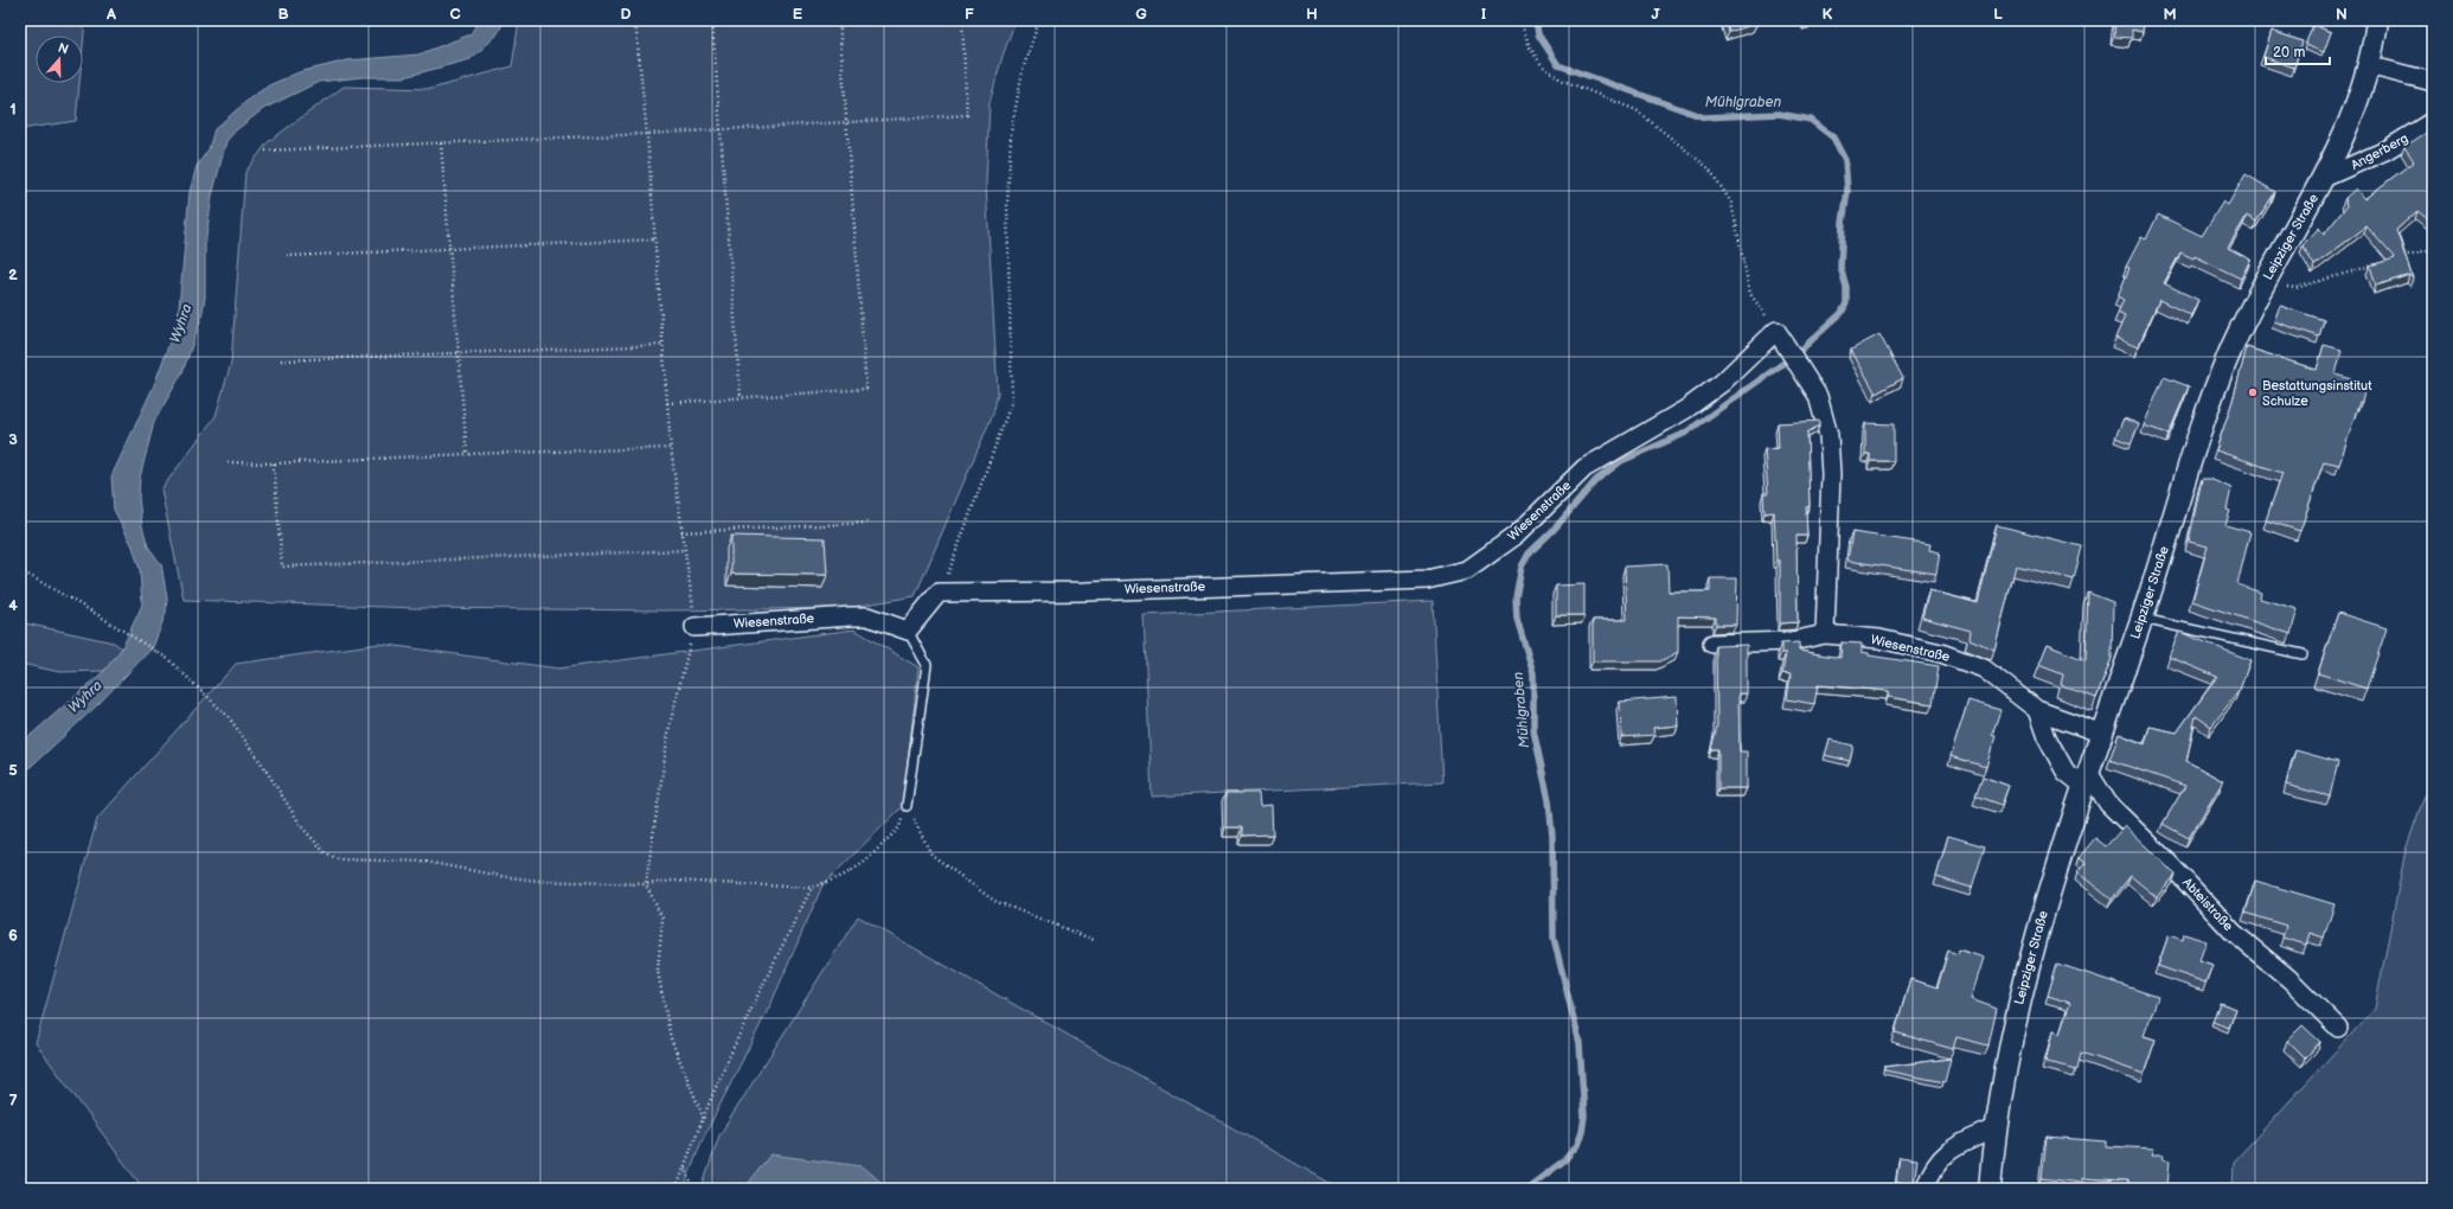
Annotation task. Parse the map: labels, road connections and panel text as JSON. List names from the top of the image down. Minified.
{"streets":{"street":["Angerberg","Leipziger Straße","Wiesenstraße","Abteistraße"]},"crossings":[["Angerberg","Leipziger Straße"],["Leipziger Straße","Wiesenstraße"],["Leipziger Straße","Abteistraße"]],"water":["Mühlgraben","Wyhra"],"places":["Bestattungsinstitut Schulze"],"scale_bar":"20 m","north":"top","grid":{"columns":["A","B","C","D","E","F","G","H","I","J","K","L","M","N"],"rows":["1","2","3","4","5","6","7"]}}
